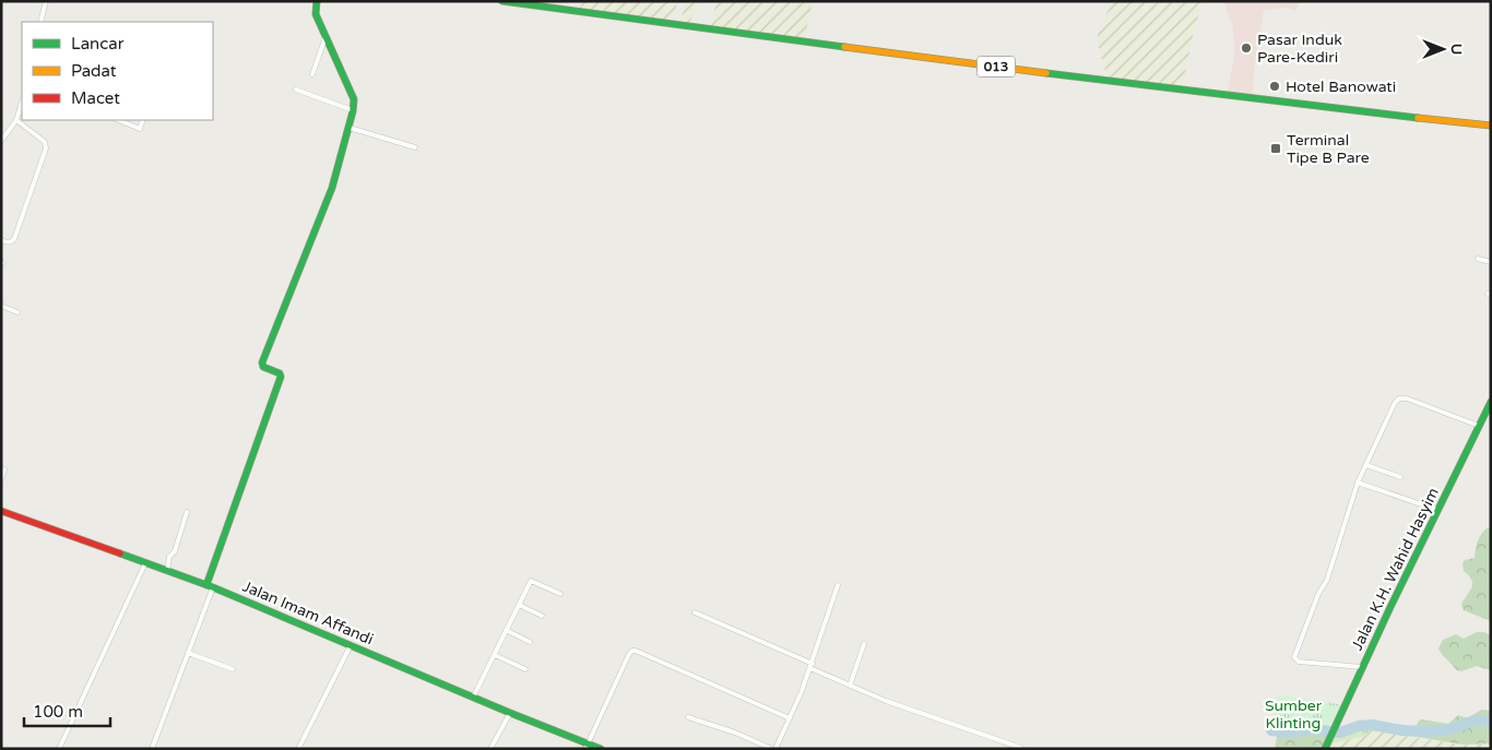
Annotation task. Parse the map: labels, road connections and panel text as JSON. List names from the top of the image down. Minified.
{"streets":{"street":["013","Jalan K.H. Wahid Hasyim","Jalan Imam Affandi"]},"parks":["Sumber Klinting"],"places":{"other":["Pasar Induk Pare-Kediri","Hotel Banowati"],"transit":["Terminal Tipe B Pare"]},"legend":["Lancar","Padat","Macet"],"scale_bar":"100 m","north":"right"}
